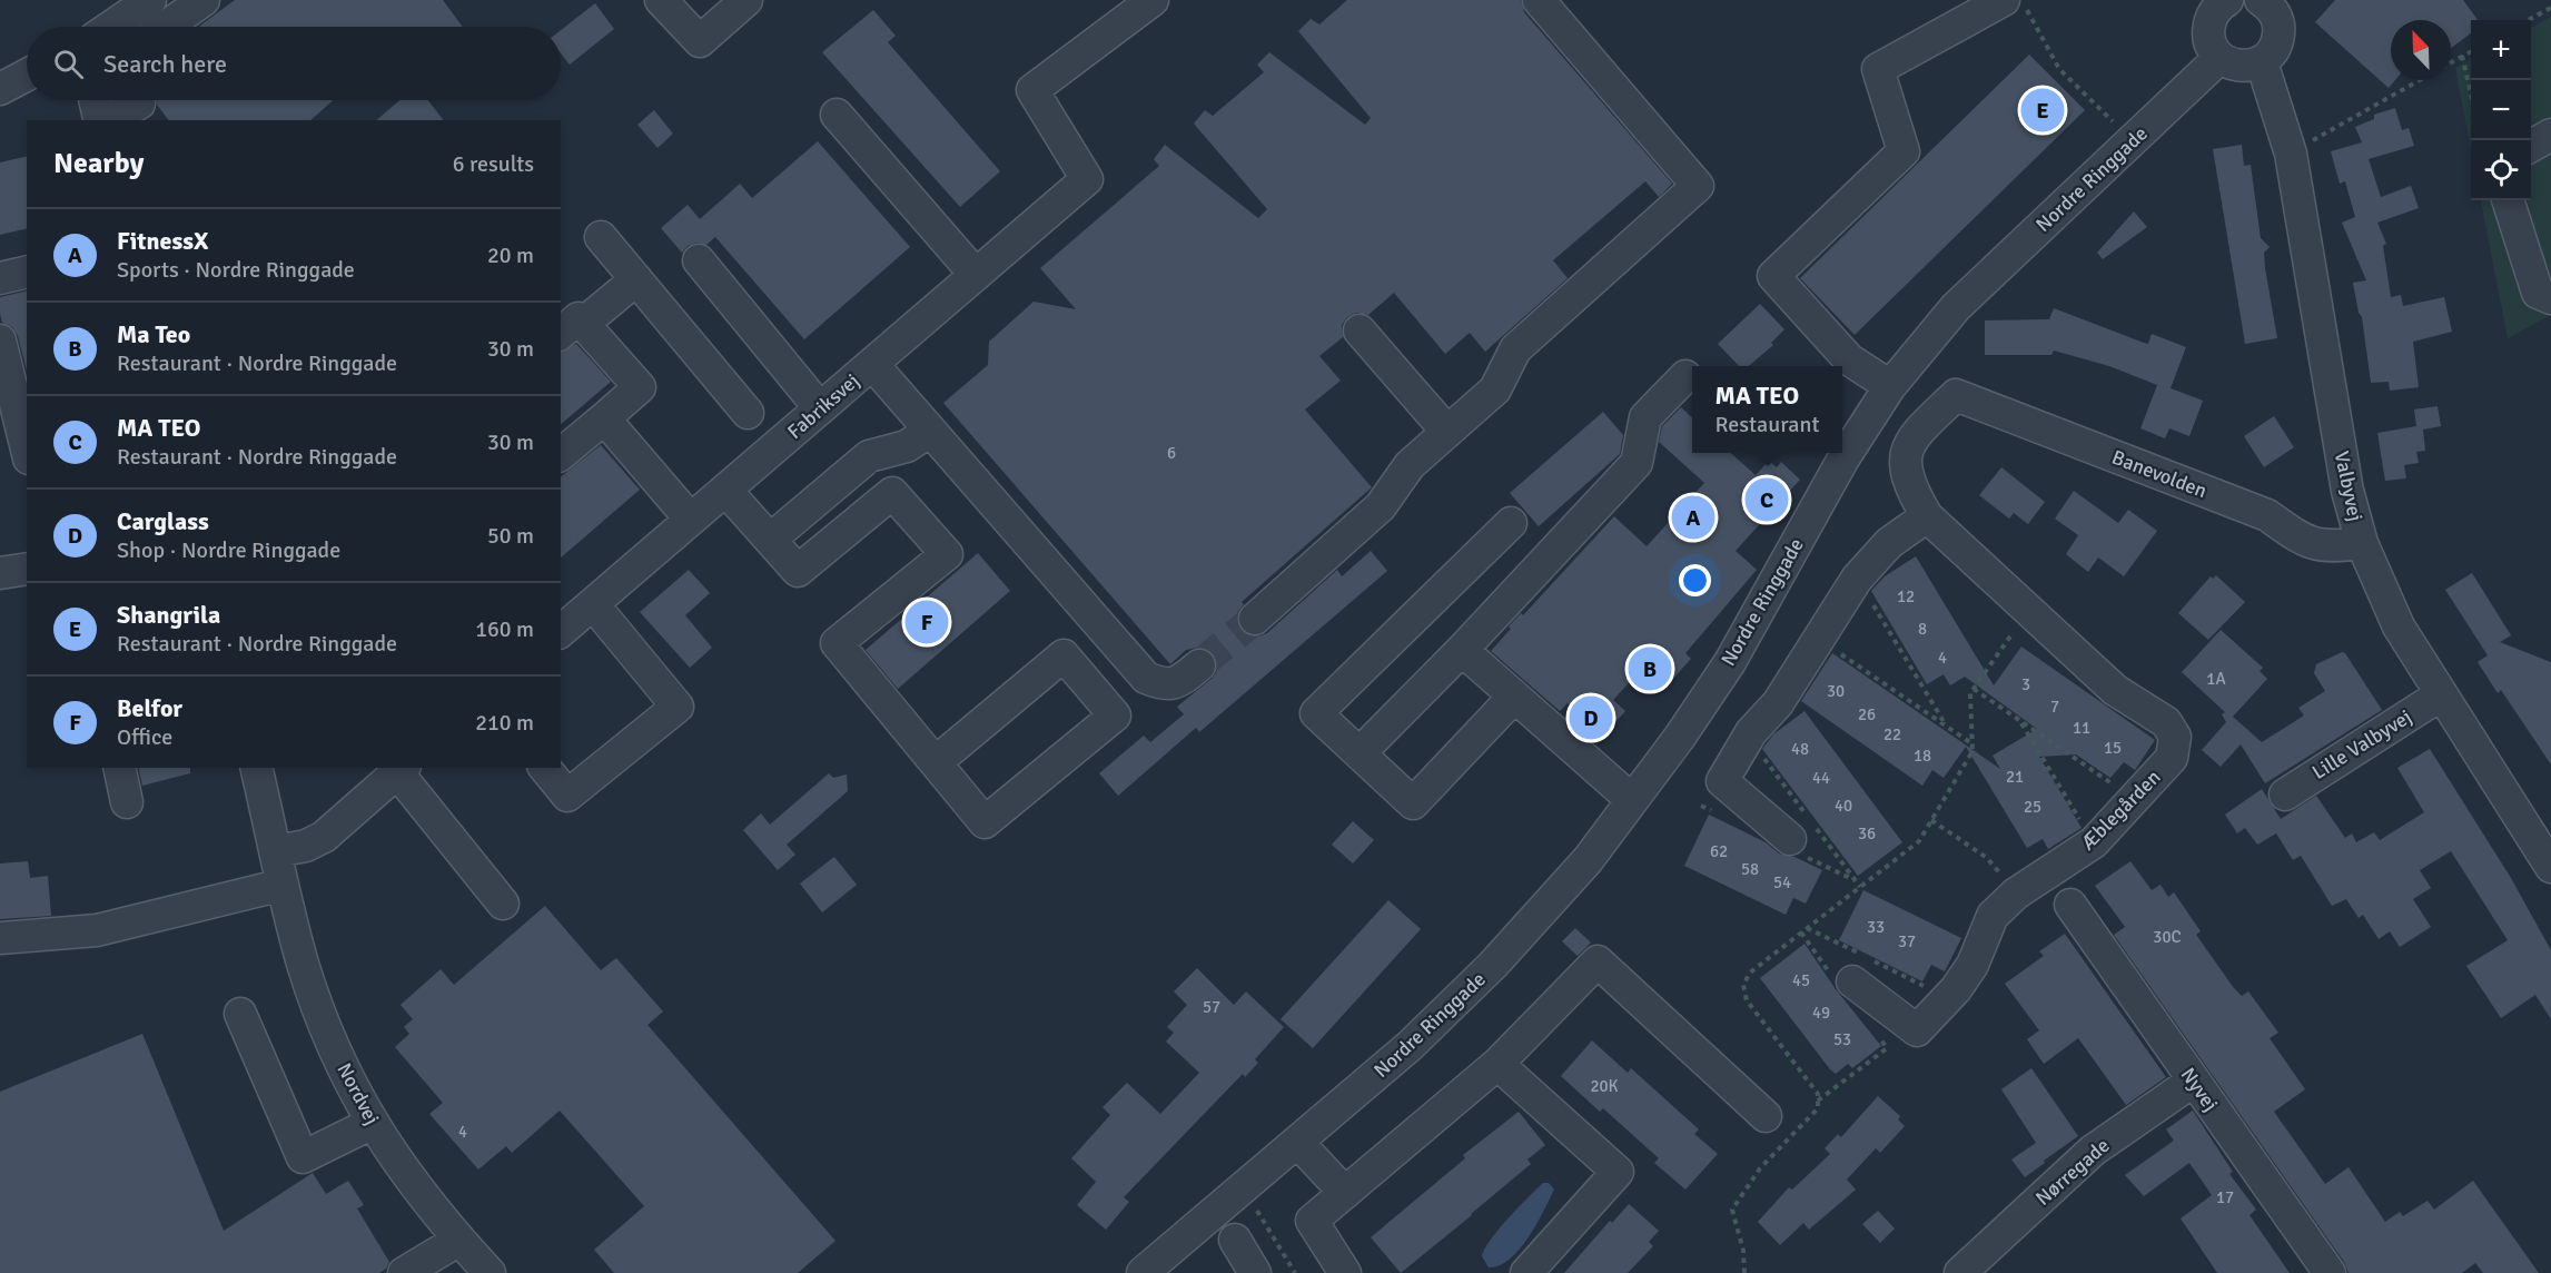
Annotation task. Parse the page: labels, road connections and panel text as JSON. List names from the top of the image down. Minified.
{"streets":{"street":["Nordre Ringgade","Fabriksvej","Banevolden","Valbyvej","Lille Valbyvej","Æblegården","Nyvej","Nordvej","Nørregade"]},"crossings":[["Banevolden","Valbyvej"],["Banevolden","Æblegården"],["Valbyvej","Lille Valbyvej"],["Nyvej","Nørregade"]],"house_numbers":["6","12","8","4","1A","3","30","7","26","11","22","15","48","18","21","44","40","25","36","62","58","54","33","30C","37","45","57","49","53","20K","4","17"],"north":"top left","page":{"map_buttons":["+","−"],"search":"Search here","pins":["E","C","A","F","B","D"],"heading":["Nearby","6 results"],"list":[{"mark":"A","name":"FitnessX","note":"Sports · Nordre Ringgade","value":"20 m"},{"mark":"B","name":"Ma Teo","note":"Restaurant · Nordre Ringgade","value":"30 m"},{"mark":"C","name":"MA TEO","note":"Restaurant · Nordre Ringgade","value":"30 m"},{"mark":"D","name":"Carglass","note":"Shop · Nordre Ringgade","value":"50 m"},{"mark":"E","name":"Shangrila","note":"Restaurant · Nordre Ringgade","value":"160 m"},{"mark":"F","name":"Belfor","note":"Office","value":"210 m"}],"popup":["MA TEO","Restaurant"]}}
